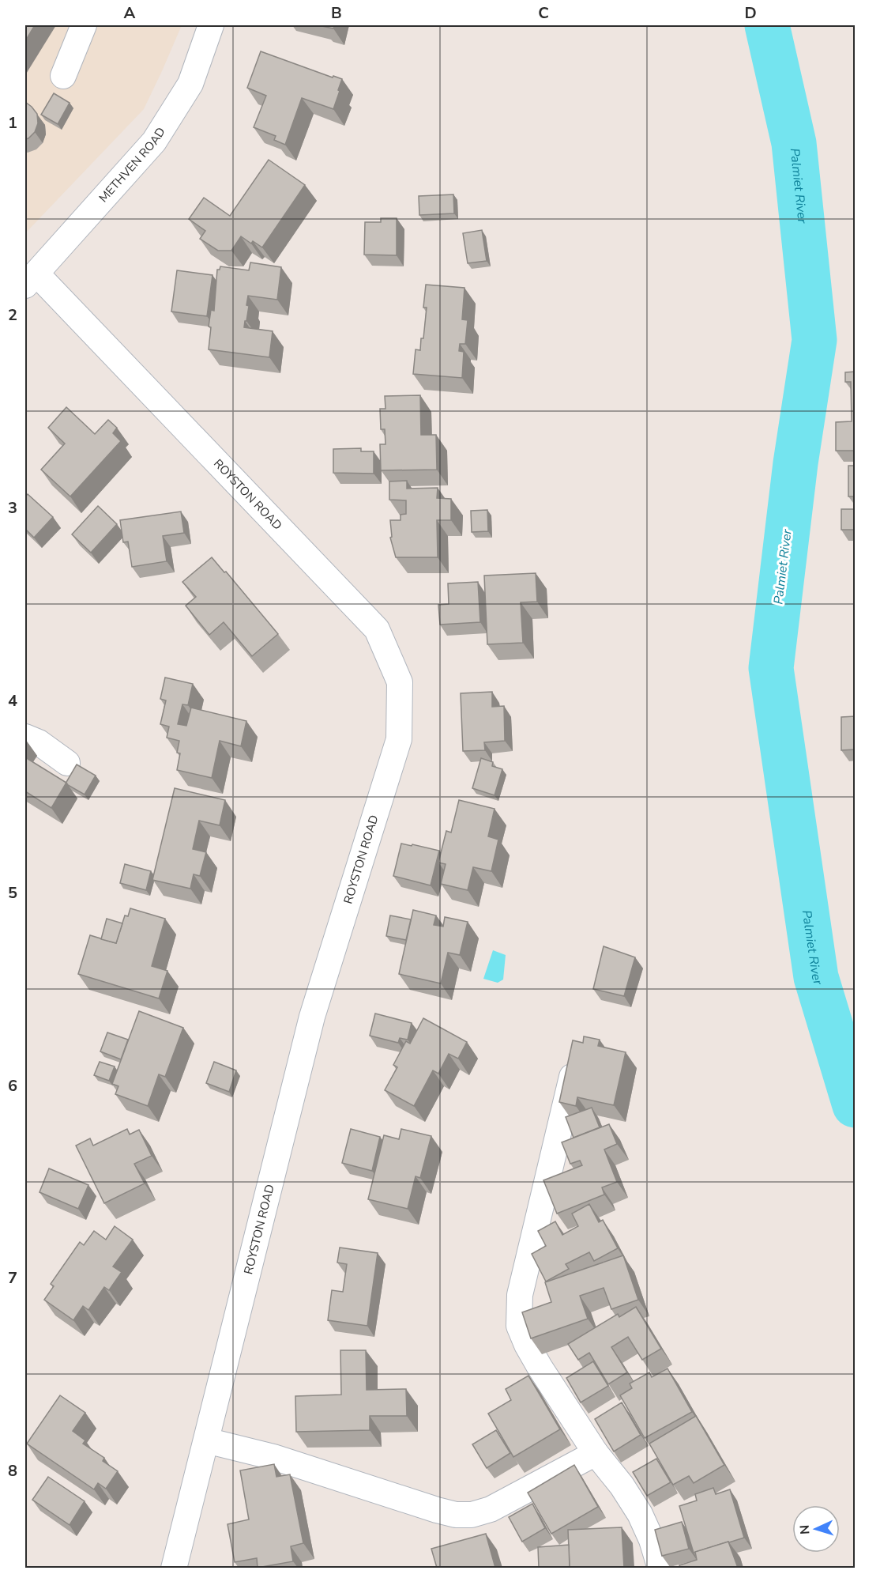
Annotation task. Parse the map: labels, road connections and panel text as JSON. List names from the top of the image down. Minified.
{"streets":{"street":["METHVEN ROAD","ROYSTON ROAD"]},"crossings":[["METHVEN ROAD","ROYSTON ROAD"]],"water":["Palmiet River"],"north":"left","grid":{"columns":["A","B","C","D"],"rows":["1","2","3","4","5","6","7","8"]}}
